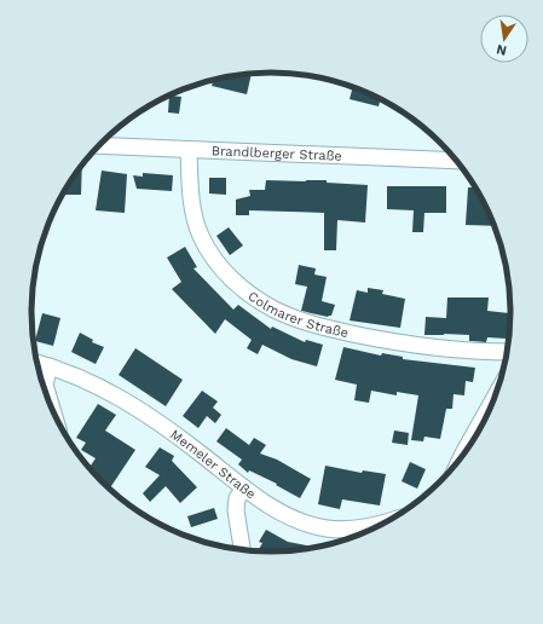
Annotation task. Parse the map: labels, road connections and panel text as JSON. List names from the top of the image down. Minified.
{"streets":{"street":["Brandlberger Straße","Colmarer Straße","Memeler Straße"]},"crossings":[["Brandlberger Straße","Colmarer Straße"]],"north":"bottom"}
